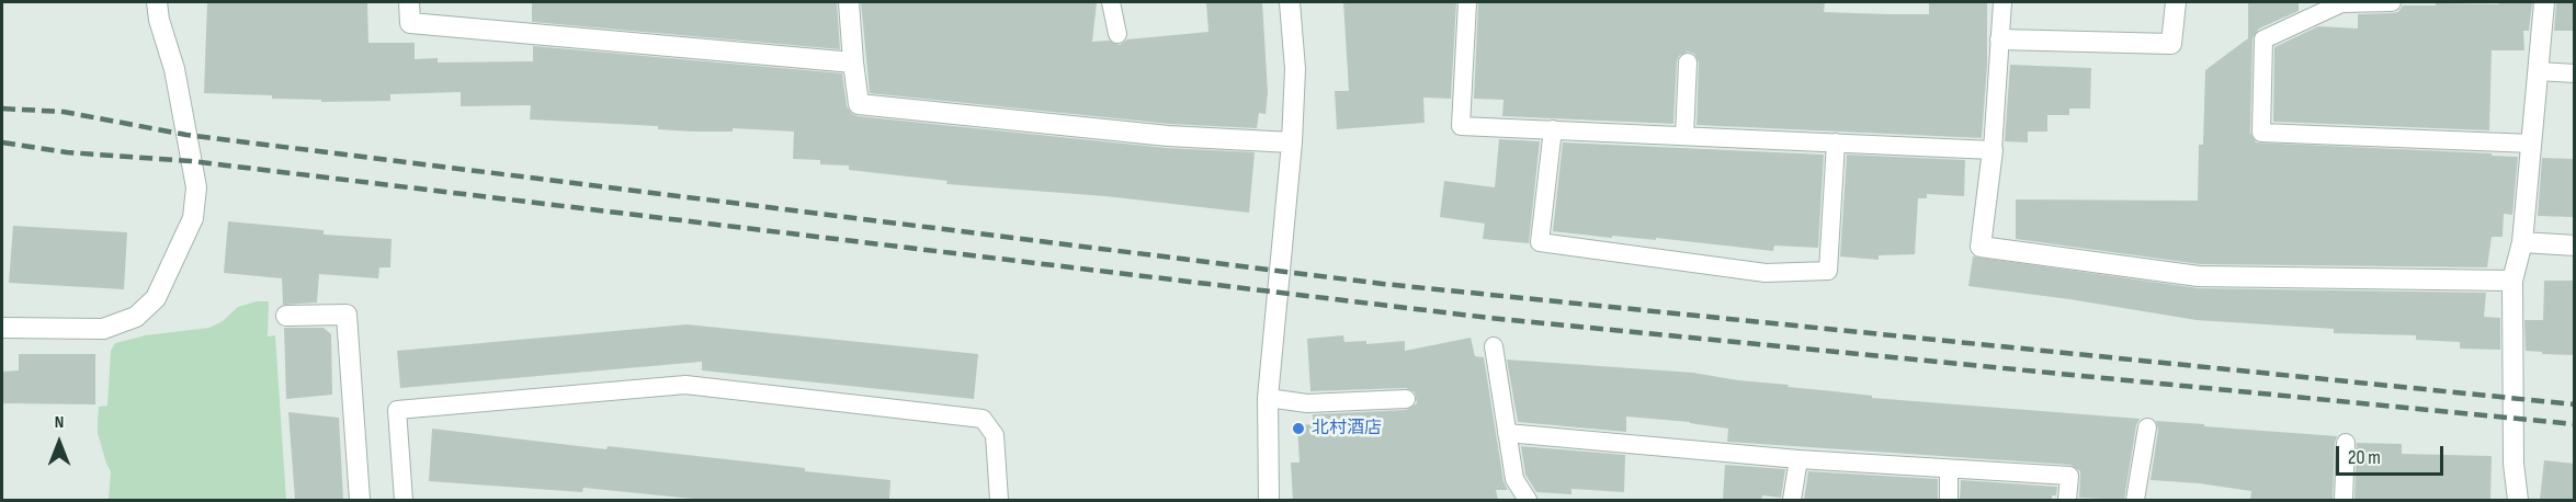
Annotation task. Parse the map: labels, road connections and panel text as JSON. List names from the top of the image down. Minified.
{"places":["北村酒店"],"scale_bar":"20 m","north":"top"}
